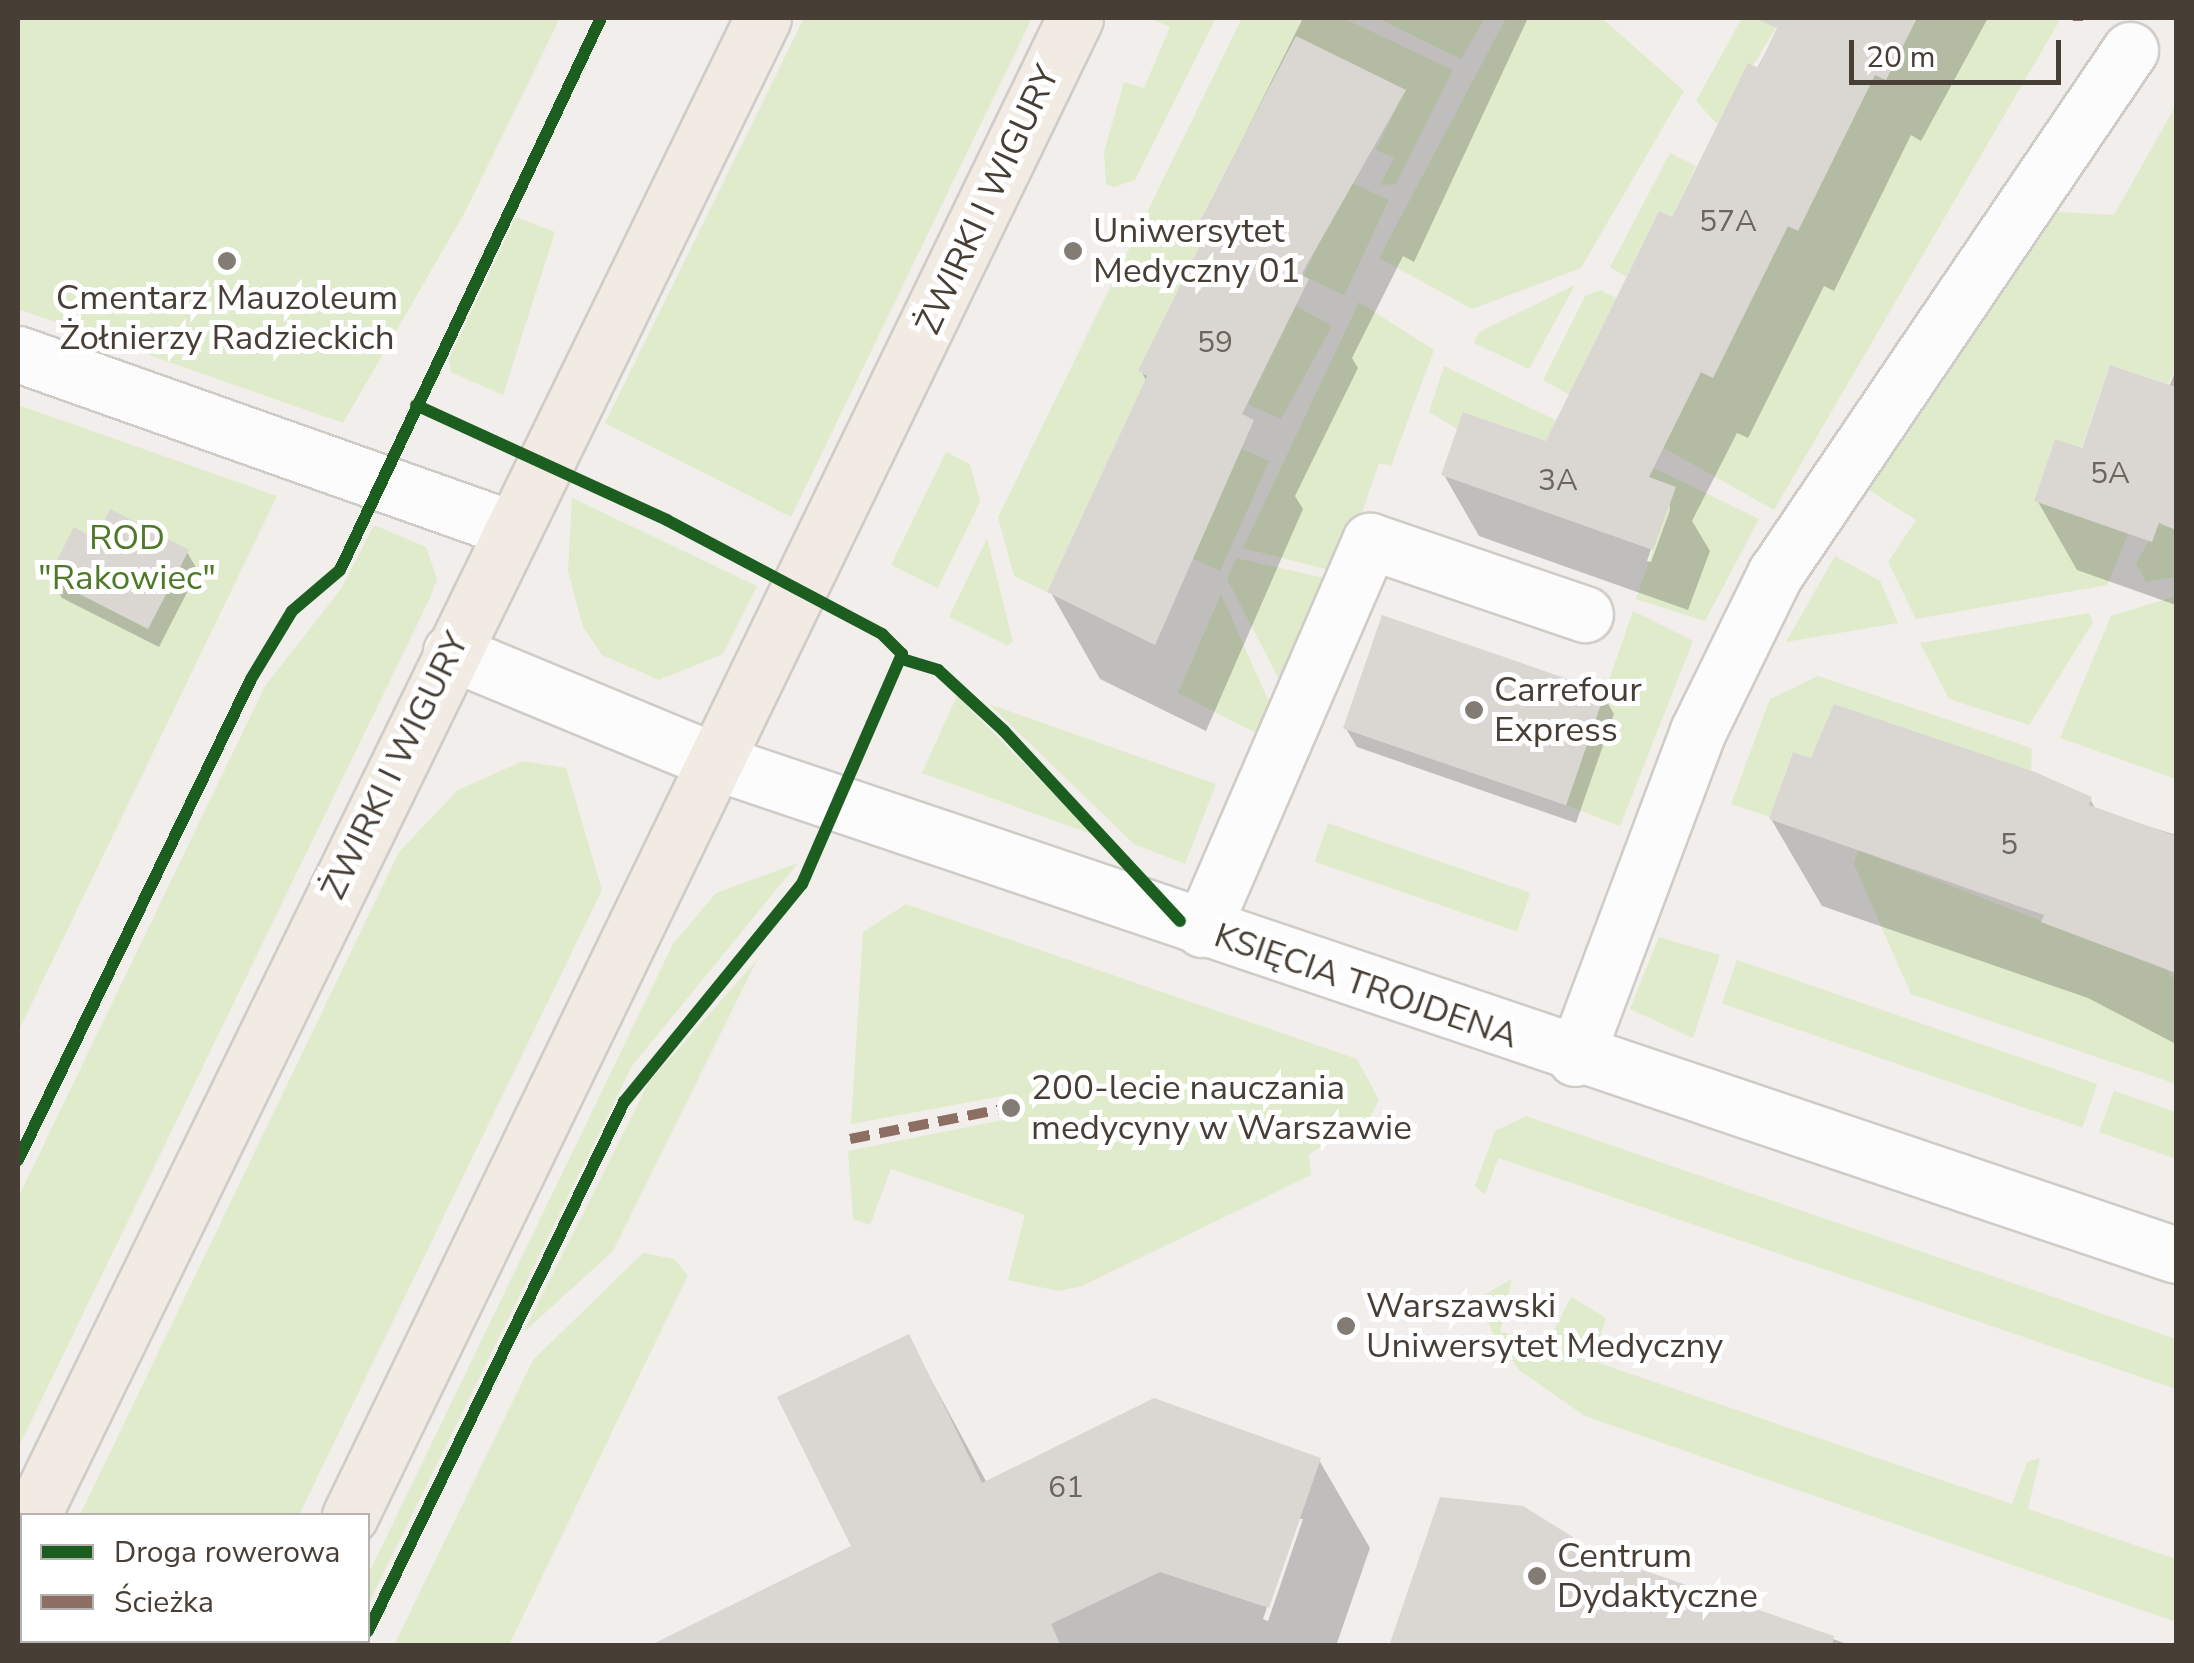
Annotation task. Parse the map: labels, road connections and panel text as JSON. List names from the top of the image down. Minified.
{"streets":{"main road":["ŻWIRKI I WIGURY"],"street":["KSIĘCIA TROJDENA"]},"crossings":[["ŻWIRKI I WIGURY","KSIĘCIA TROJDENA"]],"parks":["ROD \"Rakowiec\""],"places":["Uniwersytet Medyczny 01","Cmentarz Mauzoleum Żołnierzy Radzieckich","Carrefour Express","200-lecie nauczania medycyny w Warszawie","Warszawski Uniwersytet Medyczny","Centrum Dydaktyczne"],"house_numbers":["57A","59","5A","3A","5","61"],"legend":["Droga rowerowa","Ścieżka"],"scale_bar":"20 m"}
